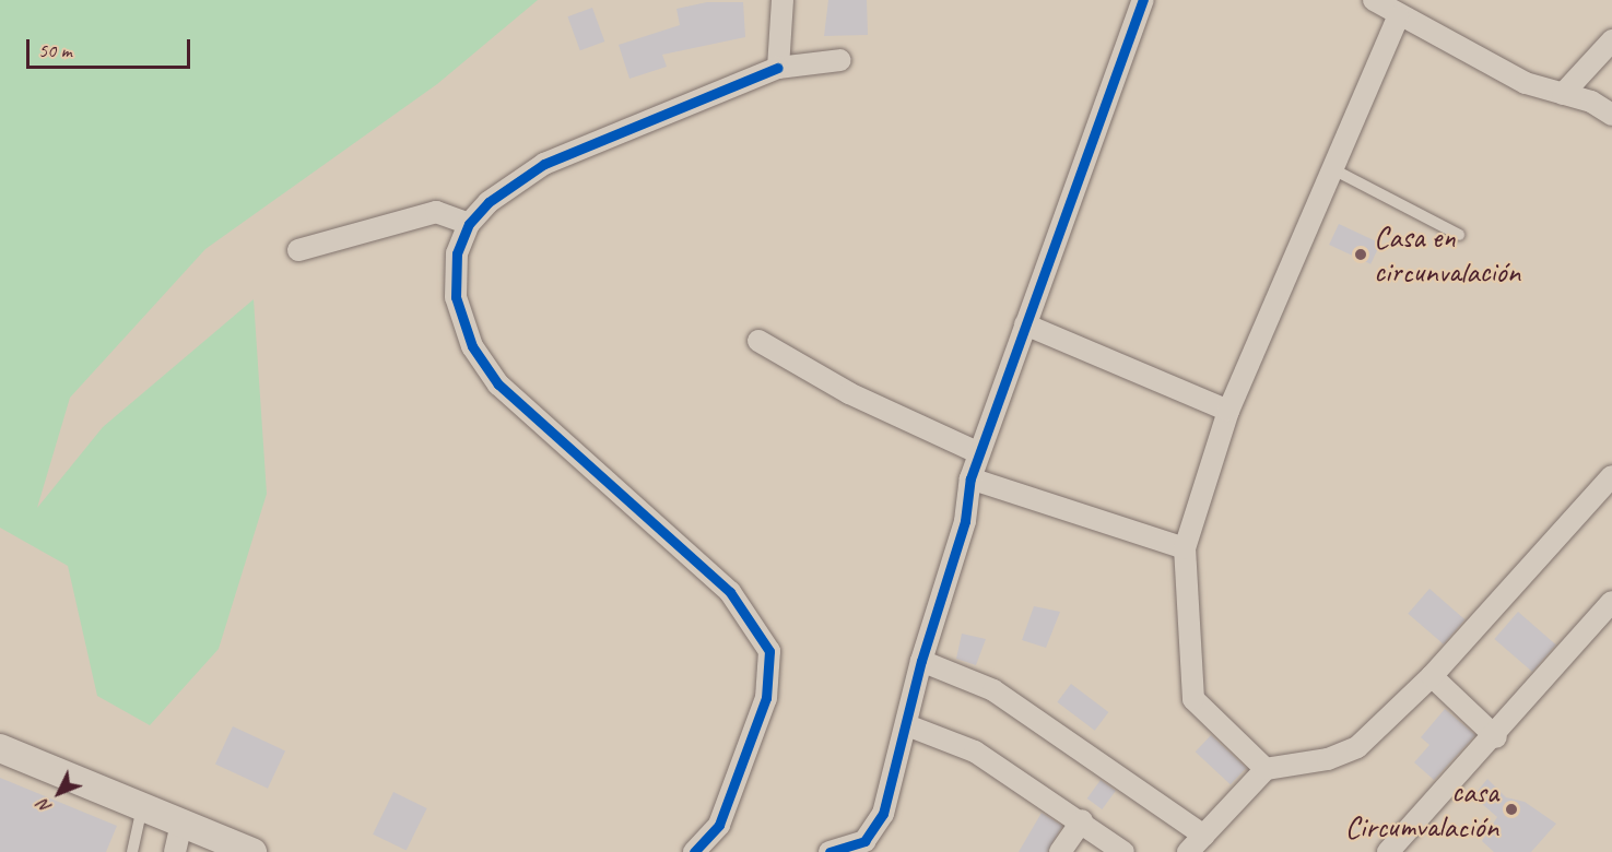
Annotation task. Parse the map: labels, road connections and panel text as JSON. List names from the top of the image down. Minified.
{"places":["Casa en circunvalación","casa Circumvalación"],"scale_bar":"50 m","north":"bottom left"}
